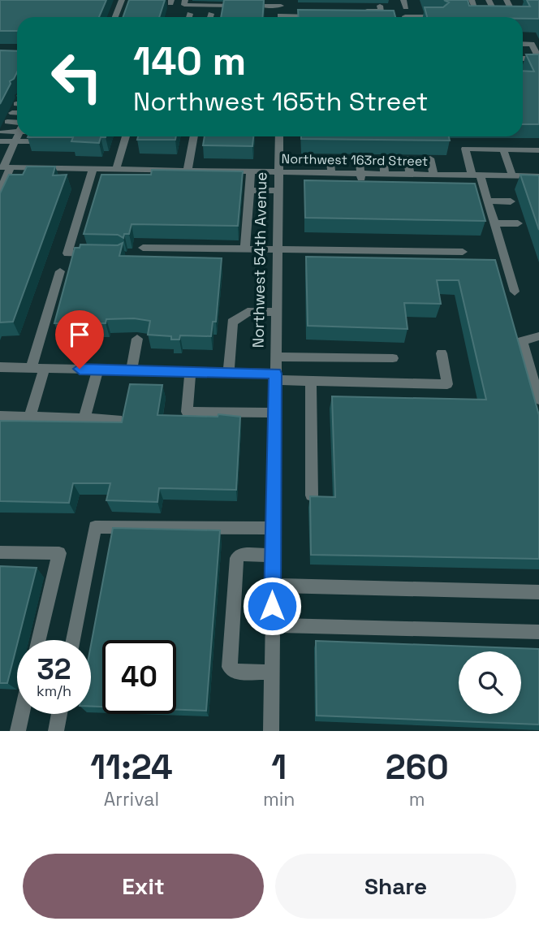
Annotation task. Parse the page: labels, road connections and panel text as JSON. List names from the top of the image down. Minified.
{"streets":{"street":["Northwest 163rd Street","Northwest 54th Avenue"]},"crossings":[["Northwest 163rd Street","Northwest 54th Avenue"]],"page":{"turn":["140 m","Northwest 165th Street"],"speed":"32 km/h","limit":"40","eta":["11:24","Arrival","1","min","260","m"],"buttons":["Exit","Share"]}}
